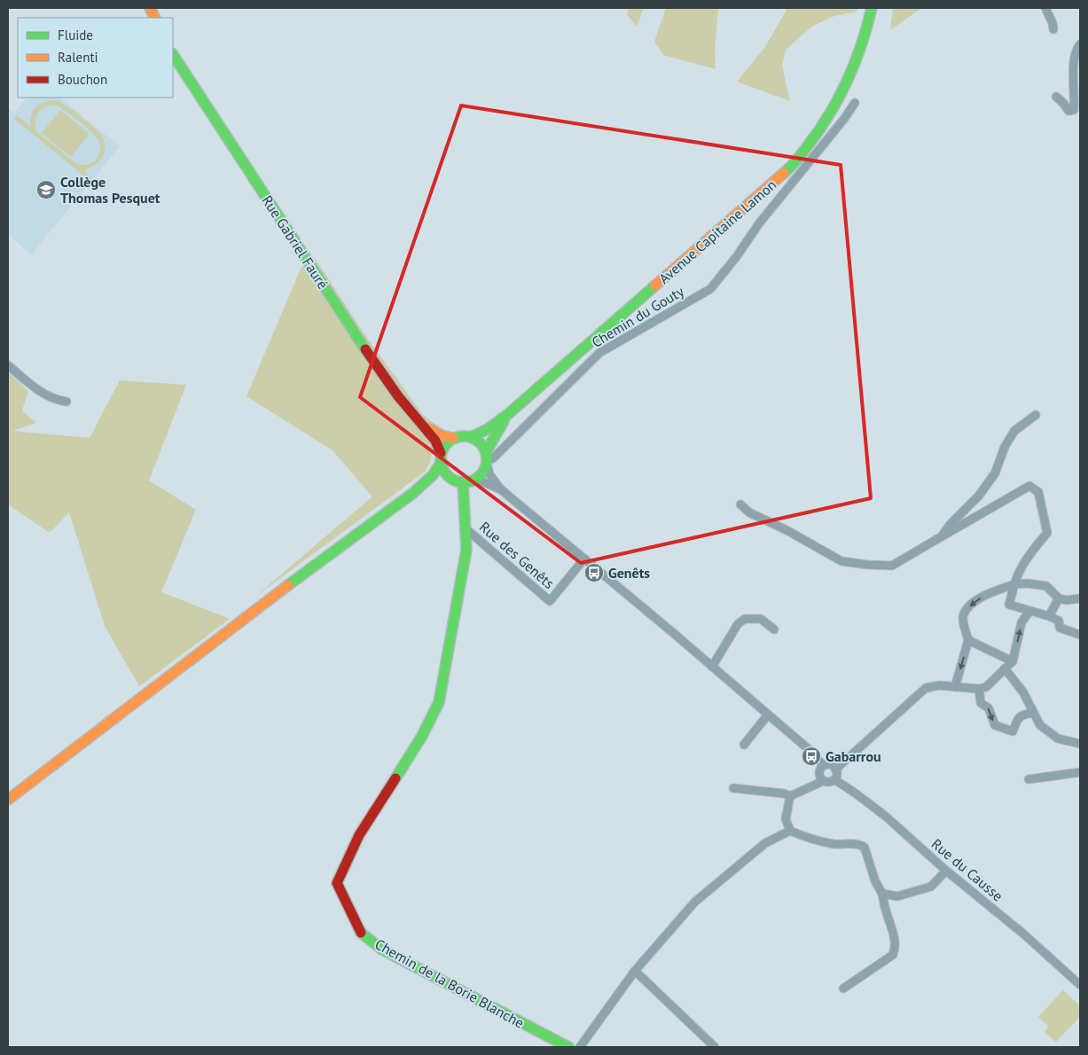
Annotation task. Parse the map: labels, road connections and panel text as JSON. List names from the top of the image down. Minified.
{"streets":{"main road":["Avenue Capitaine Lamon","Rue Gabriel Fauré","Chemin de la Borie Blanche"],"street":["Chemin du Gouty","Rue des Genêts","Rue du Causse"]},"crossings":[["Avenue Capitaine Lamon","Rue Gabriel Fauré"],["Avenue Capitaine Lamon","Chemin du Gouty"],["Avenue Capitaine Lamon","Chemin de la Borie Blanche"],["Rue Gabriel Fauré","Chemin du Gouty"],["Rue Gabriel Fauré","Chemin de la Borie Blanche"],["Chemin du Gouty","Chemin de la Borie Blanche"],["Rue des Genêts","Chemin de la Borie Blanche"]],"places":{"school or university":["Collège Thomas Pesquet"],"bus stop":["Genêts","Gabarrou"]},"legend":["Fluide","Ralenti","Bouchon"]}
